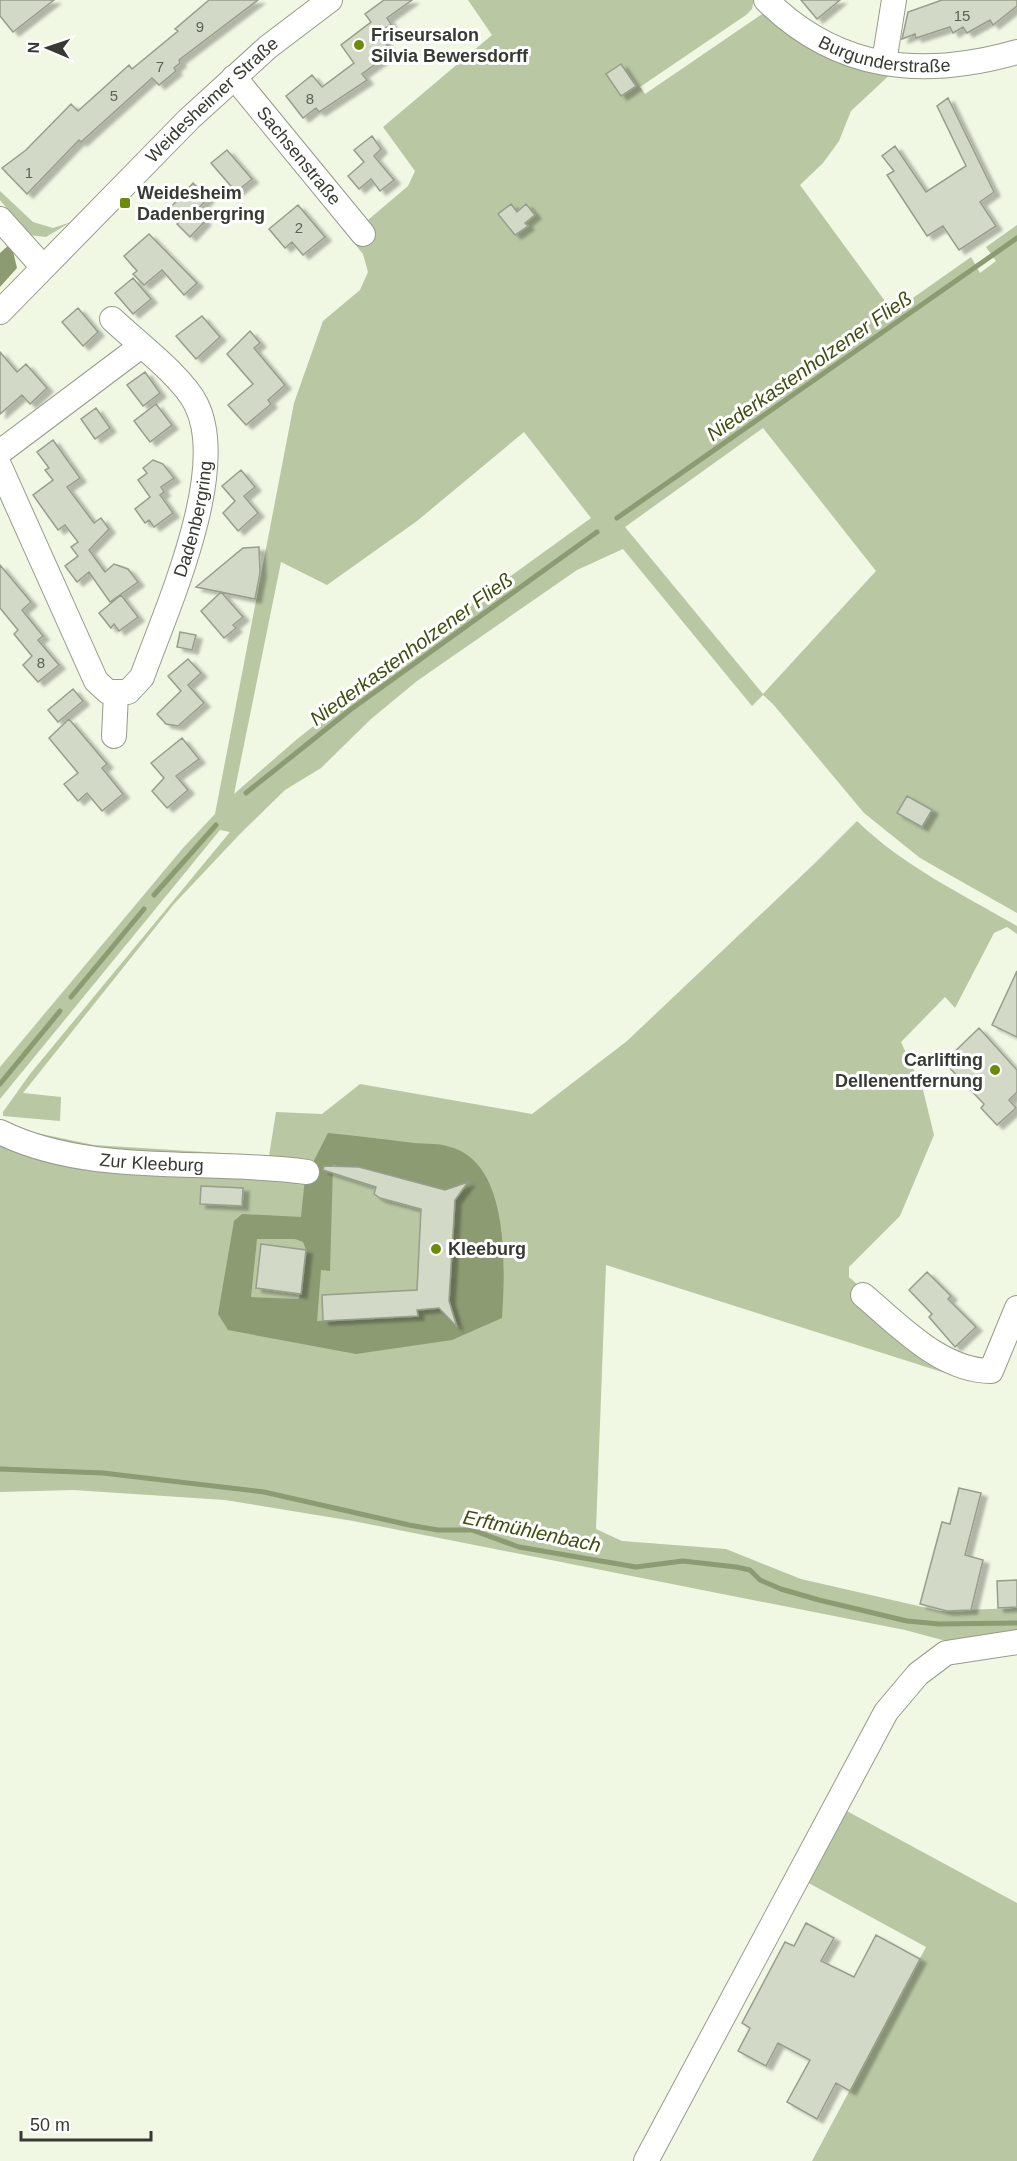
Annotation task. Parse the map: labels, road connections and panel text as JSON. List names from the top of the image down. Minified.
{"streets":{"street":["Burgunderstraße","Weidesheimer Straße","Sachsenstraße","Dadenbergring","Zur Kleeburg"]},"crossings":[["Weidesheimer Straße","Sachsenstraße"]],"water":["Niederkastenholzener Fließ","Erftmühlenbach"],"places":{"other":["Friseursalon Silvia Bewersdorff","Carlifting Dellenentfernung","Kleeburg"],"transit":["Weidesheim Dadenbergring"]},"house_numbers":["15","9","7","5","8","1","2","8"],"scale_bar":"50 m","north":"left"}
